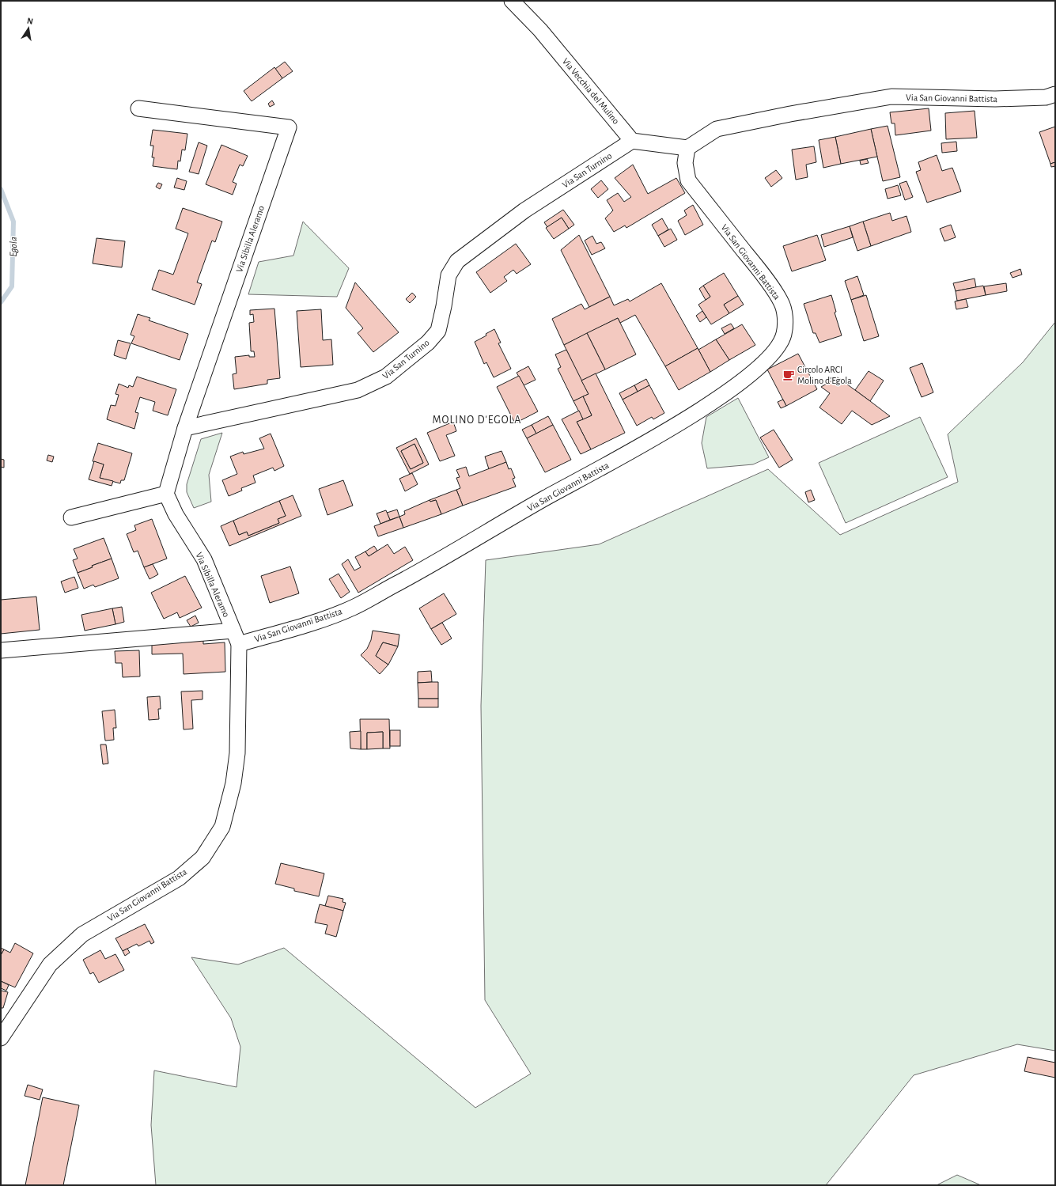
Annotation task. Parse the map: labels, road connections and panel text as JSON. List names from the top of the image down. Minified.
{"streets":{"street":["Via Vecchia del Mulino","Via San Giovanni Battista","Via San Turnino","Via Sibilla Aleramo"]},"crossings":[["Via Vecchia del Mulino","Via San Turnino"],["Via San Giovanni Battista","Via Sibilla Aleramo"],["Via San Turnino","Via Sibilla Aleramo"]],"districts":["MOLINO D'EGOLA"],"water":["Egola"],"places":{"cafe":["Circolo ARCI Molino d'Egola"]},"north":"top"}
